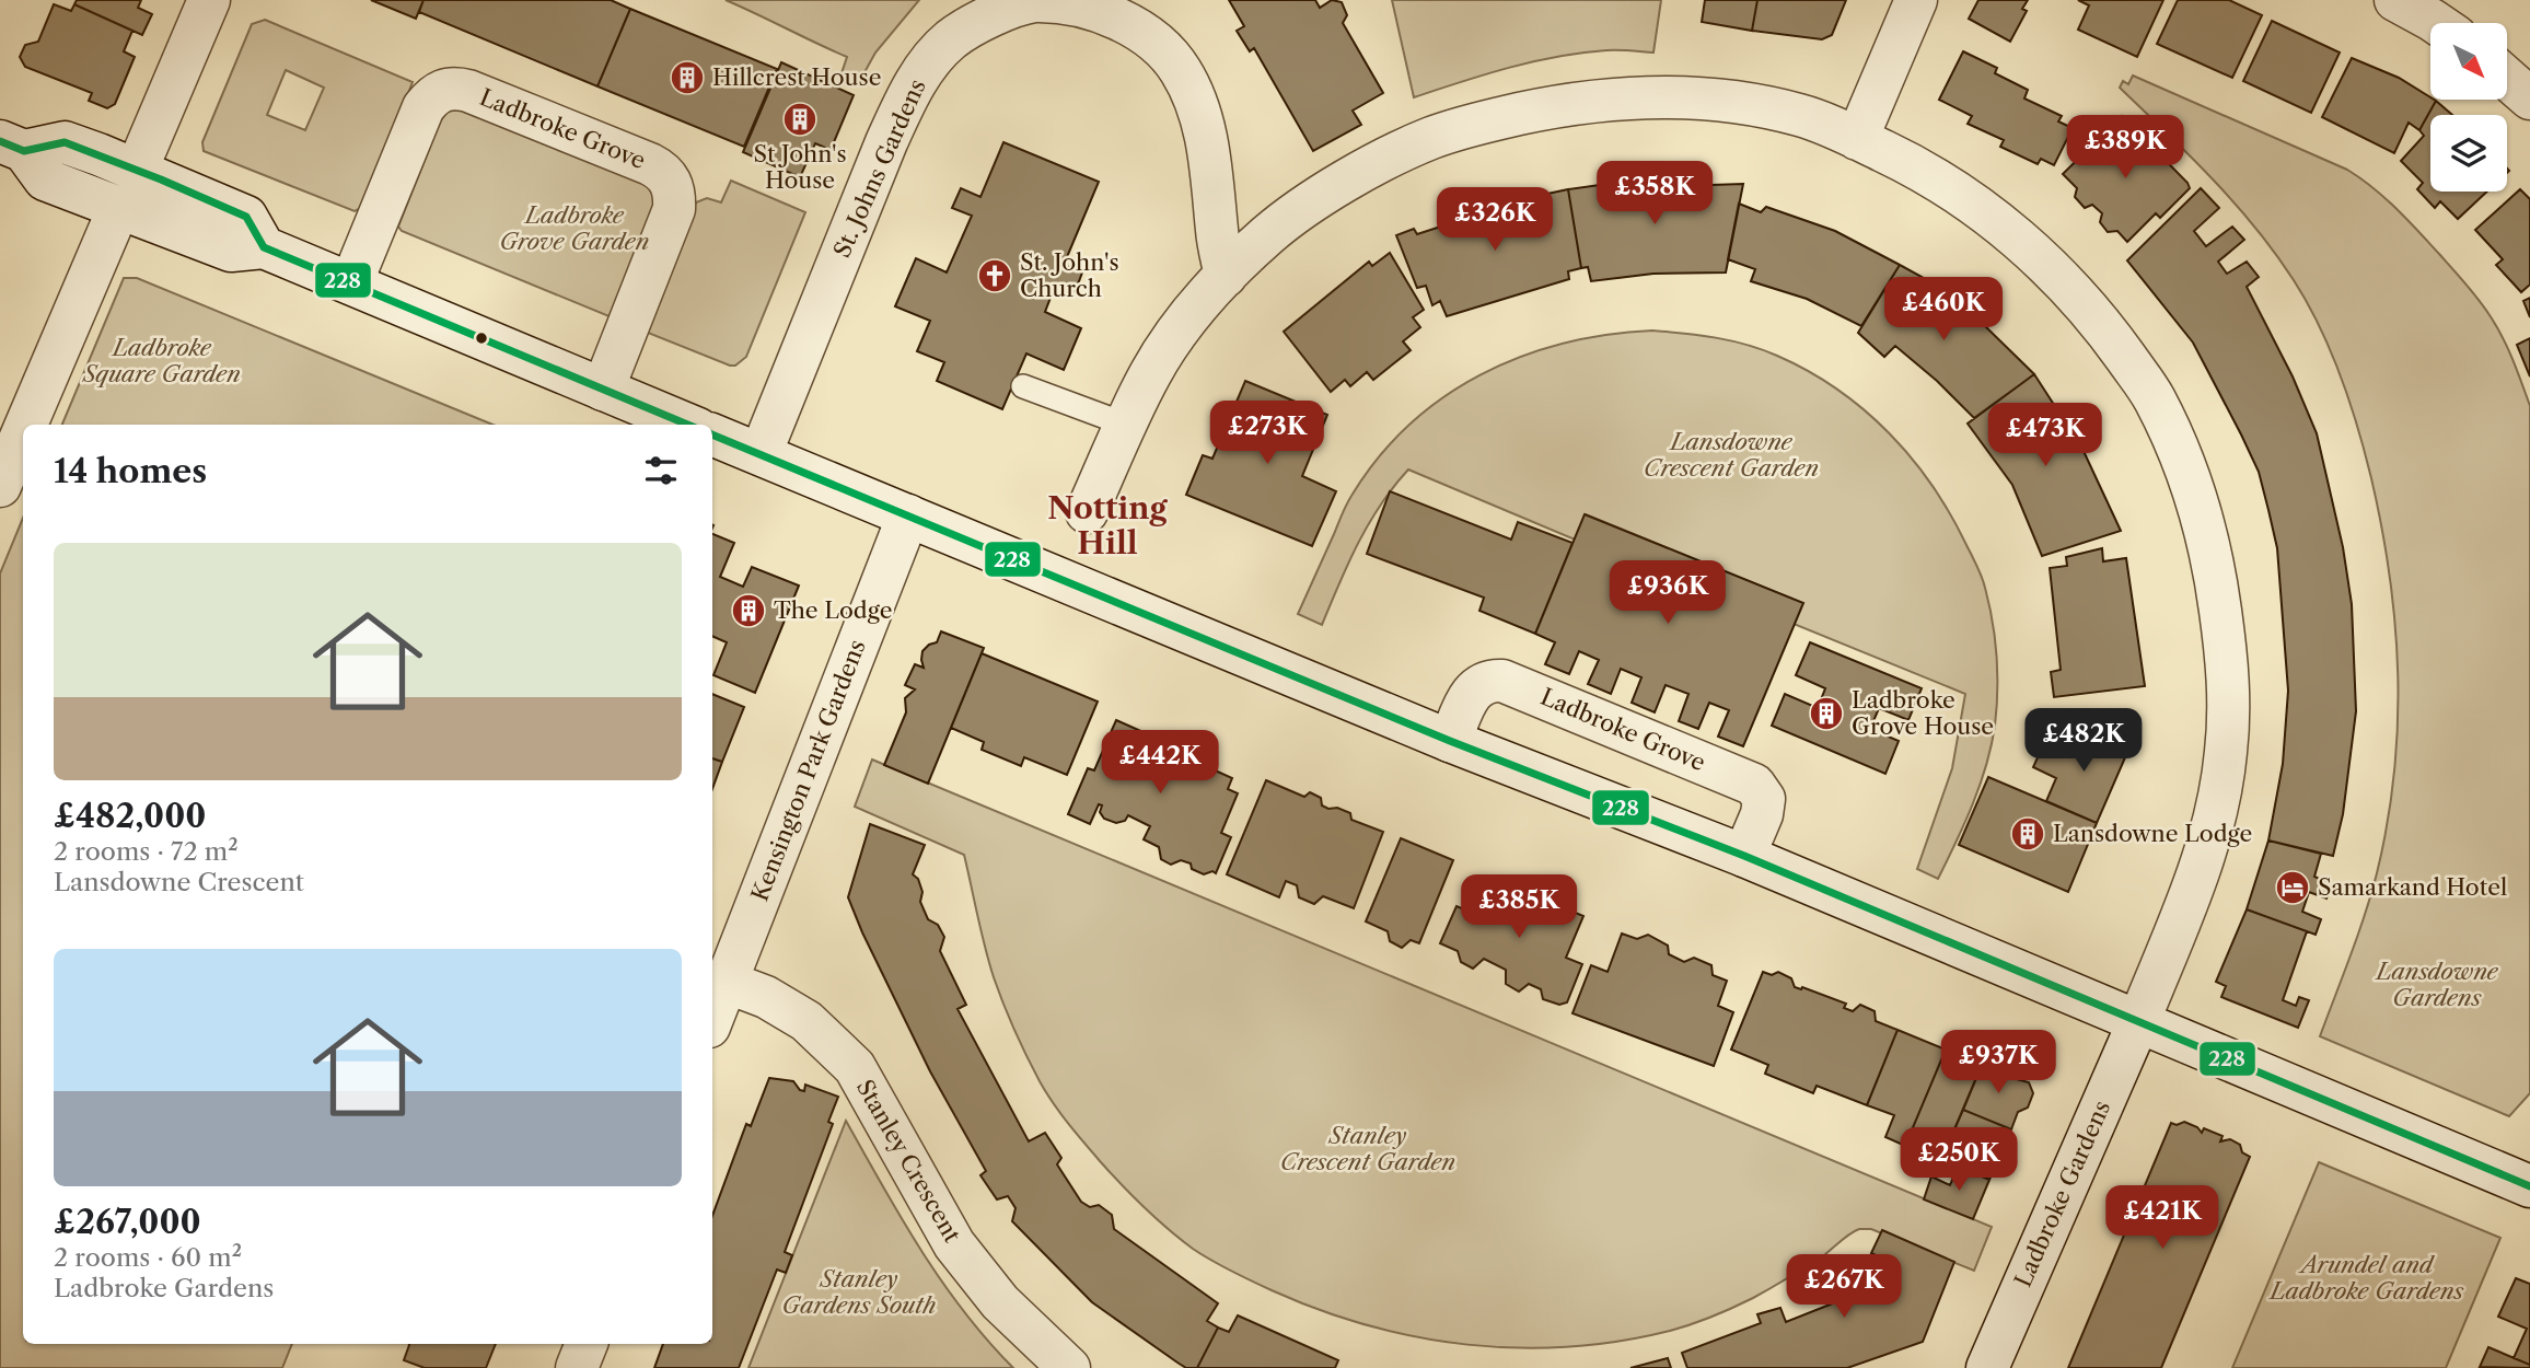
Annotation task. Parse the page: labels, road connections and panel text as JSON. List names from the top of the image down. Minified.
{"streets":{"street":["Ladbroke Grove","St. Johns Gardens","Kensington Park Gardens","Stanley Crescent","Ladbroke Gardens"]},"crossings":[["St. Johns Gardens","Ladbroke Gardens"],["Kensington Park Gardens","Stanley Crescent"]],"districts":["Notting Hill"],"parks":["Ladbroke Grove Garden","Ladbroke Square Garden","Lansdowne Crescent Garden","Lansdowne Gardens","Stanley Crescent Garden","Arundel and Ladbroke Gardens","Stanley Gardens South"],"places":{"building":["Hillcrest House","St John's House","The Lodge","Ladbroke Grove House","Lansdowne Lodge"],"church":["St. John's Church"],"hotel":["Samarkand Hotel"]},"lines":["transit line 228"],"north":"bottom right","page":{"price":["£389K","£358K","£326K","£460K","£273K","£473K","£936K","£482K","£442K","£385K","£937K","£250K","£421K","£267K"],"heading":"14 homes","list":[{"name":"£482,000","note":"2 rooms · 72 m² · Lansdowne Crescent"},{"name":"£267,000","note":"2 rooms · 60 m² · Ladbroke Gardens"}]}}
